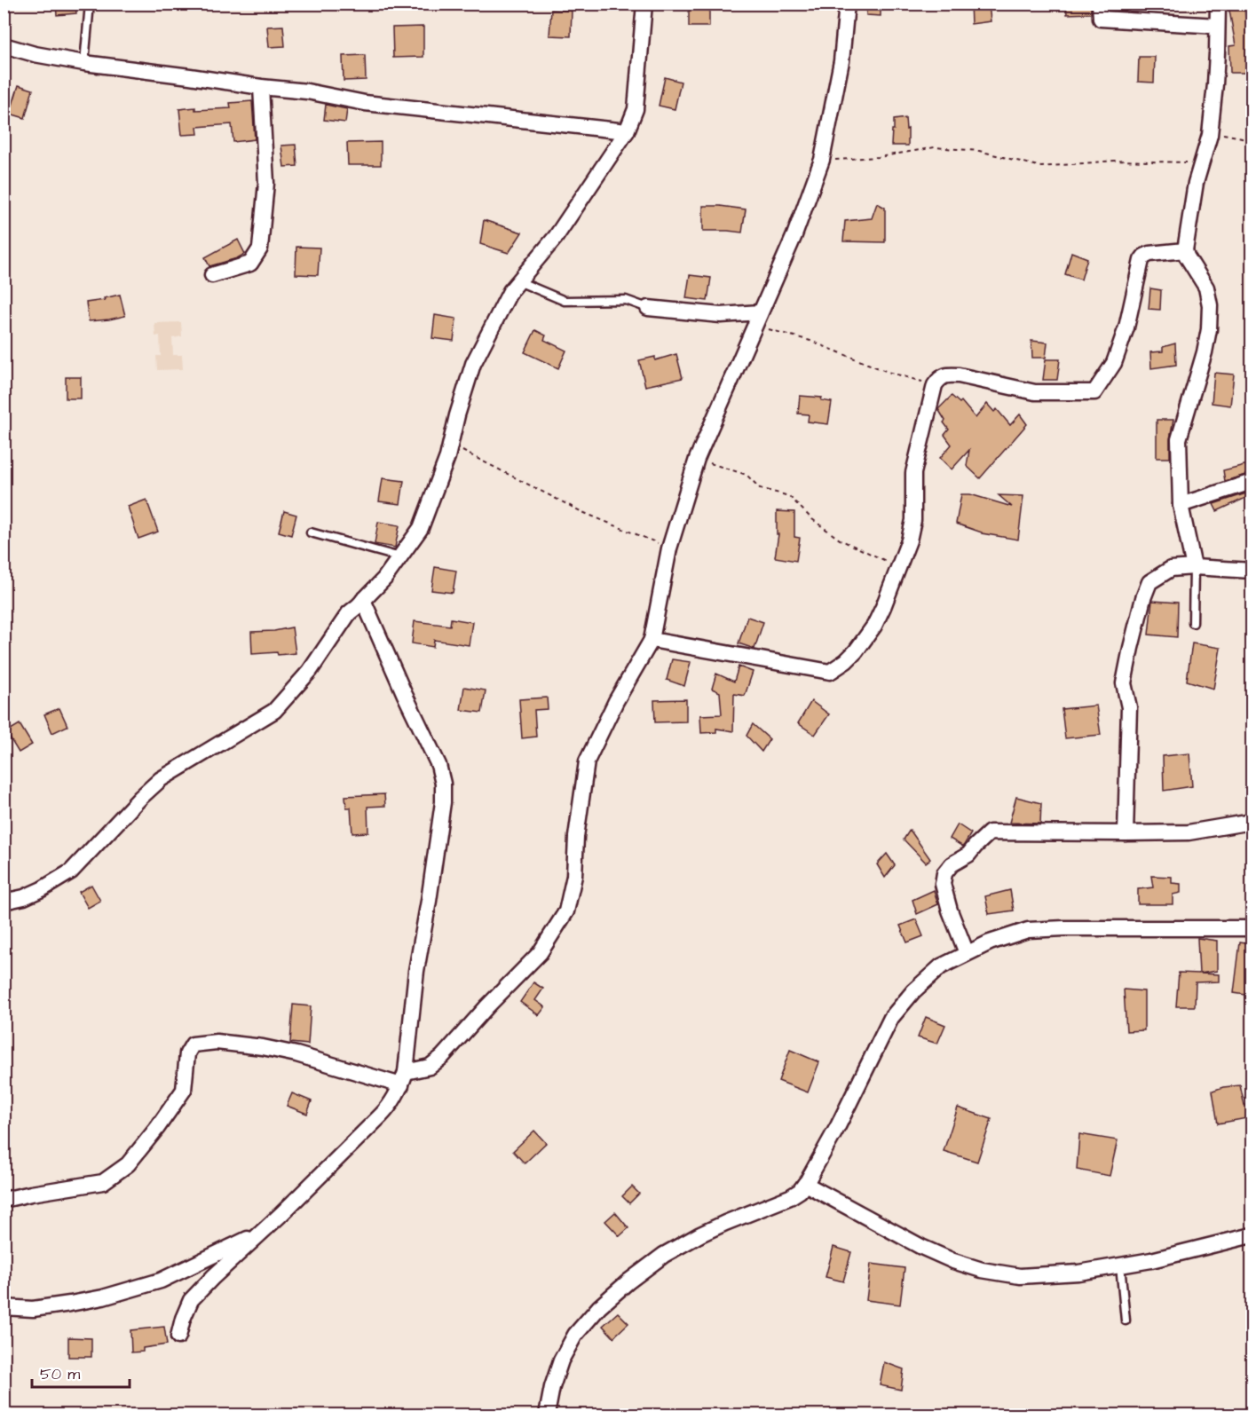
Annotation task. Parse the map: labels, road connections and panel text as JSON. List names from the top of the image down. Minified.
{"scale_bar":"50 m"}
